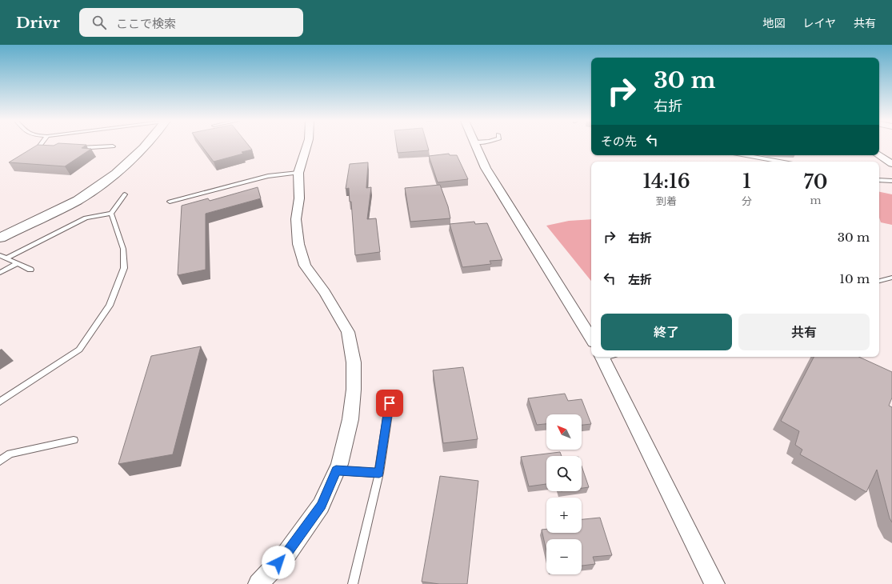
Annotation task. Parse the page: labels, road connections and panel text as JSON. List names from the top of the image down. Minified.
{"north":"top left","page":{"header":"Drivr","search":"ここで検索","nav":["地図","レイヤ","共有"],"turn":["30 m","右折"],"then":"その先","eta":["14:16","到着","1","分","70","m"],"list":[{"name":"右折","value":"30 m"},{"name":"左折","value":"10 m"}],"buttons":["終了","共有"],"map_buttons":["+","−"]}}
